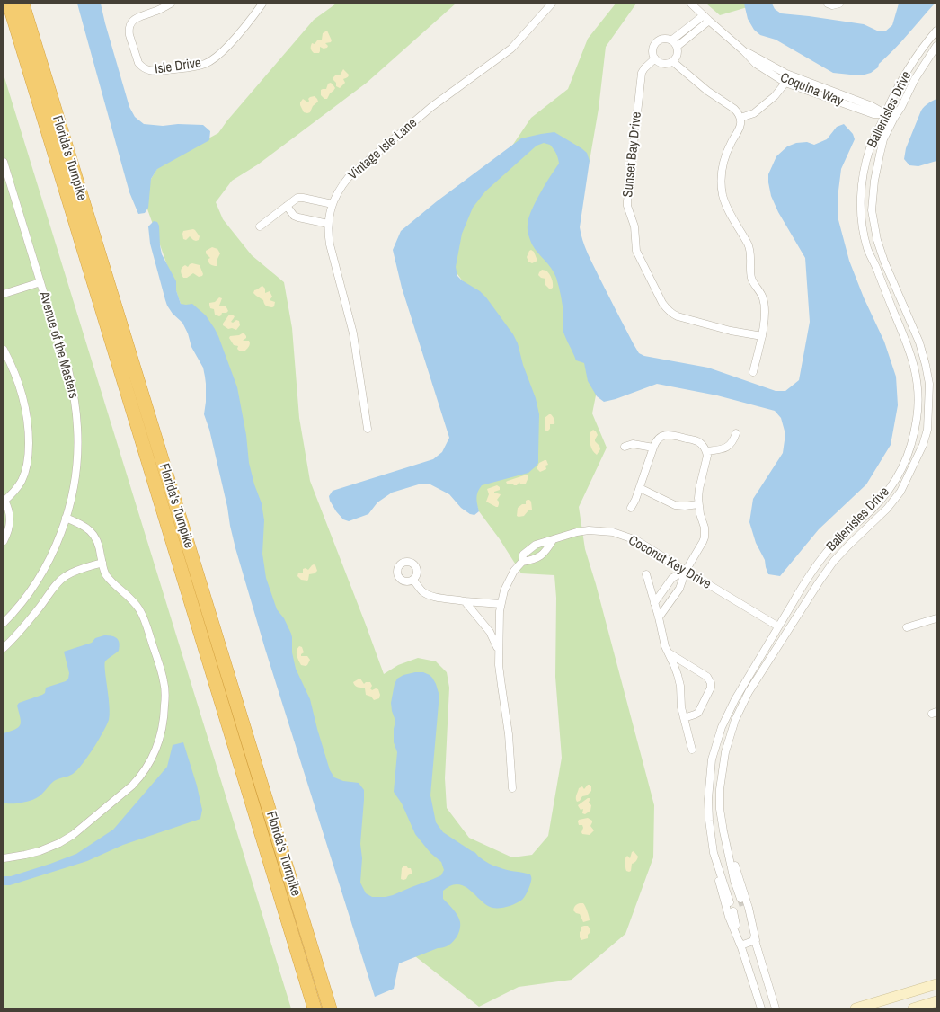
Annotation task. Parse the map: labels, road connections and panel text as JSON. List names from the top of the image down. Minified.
{"streets":{"highway":["Florida's Turnpike"],"street":["Isle Drive","Coquina Way","Ballenisles Drive","Vintage Isle Lane","Sunset Bay Drive","Avenue of the Masters","Coconut Key Drive"]},"crossings":[["Coquina Way","Ballenisles Drive"],["Coquina Way","Sunset Bay Drive"],["Ballenisles Drive","Coconut Key Drive"]]}
